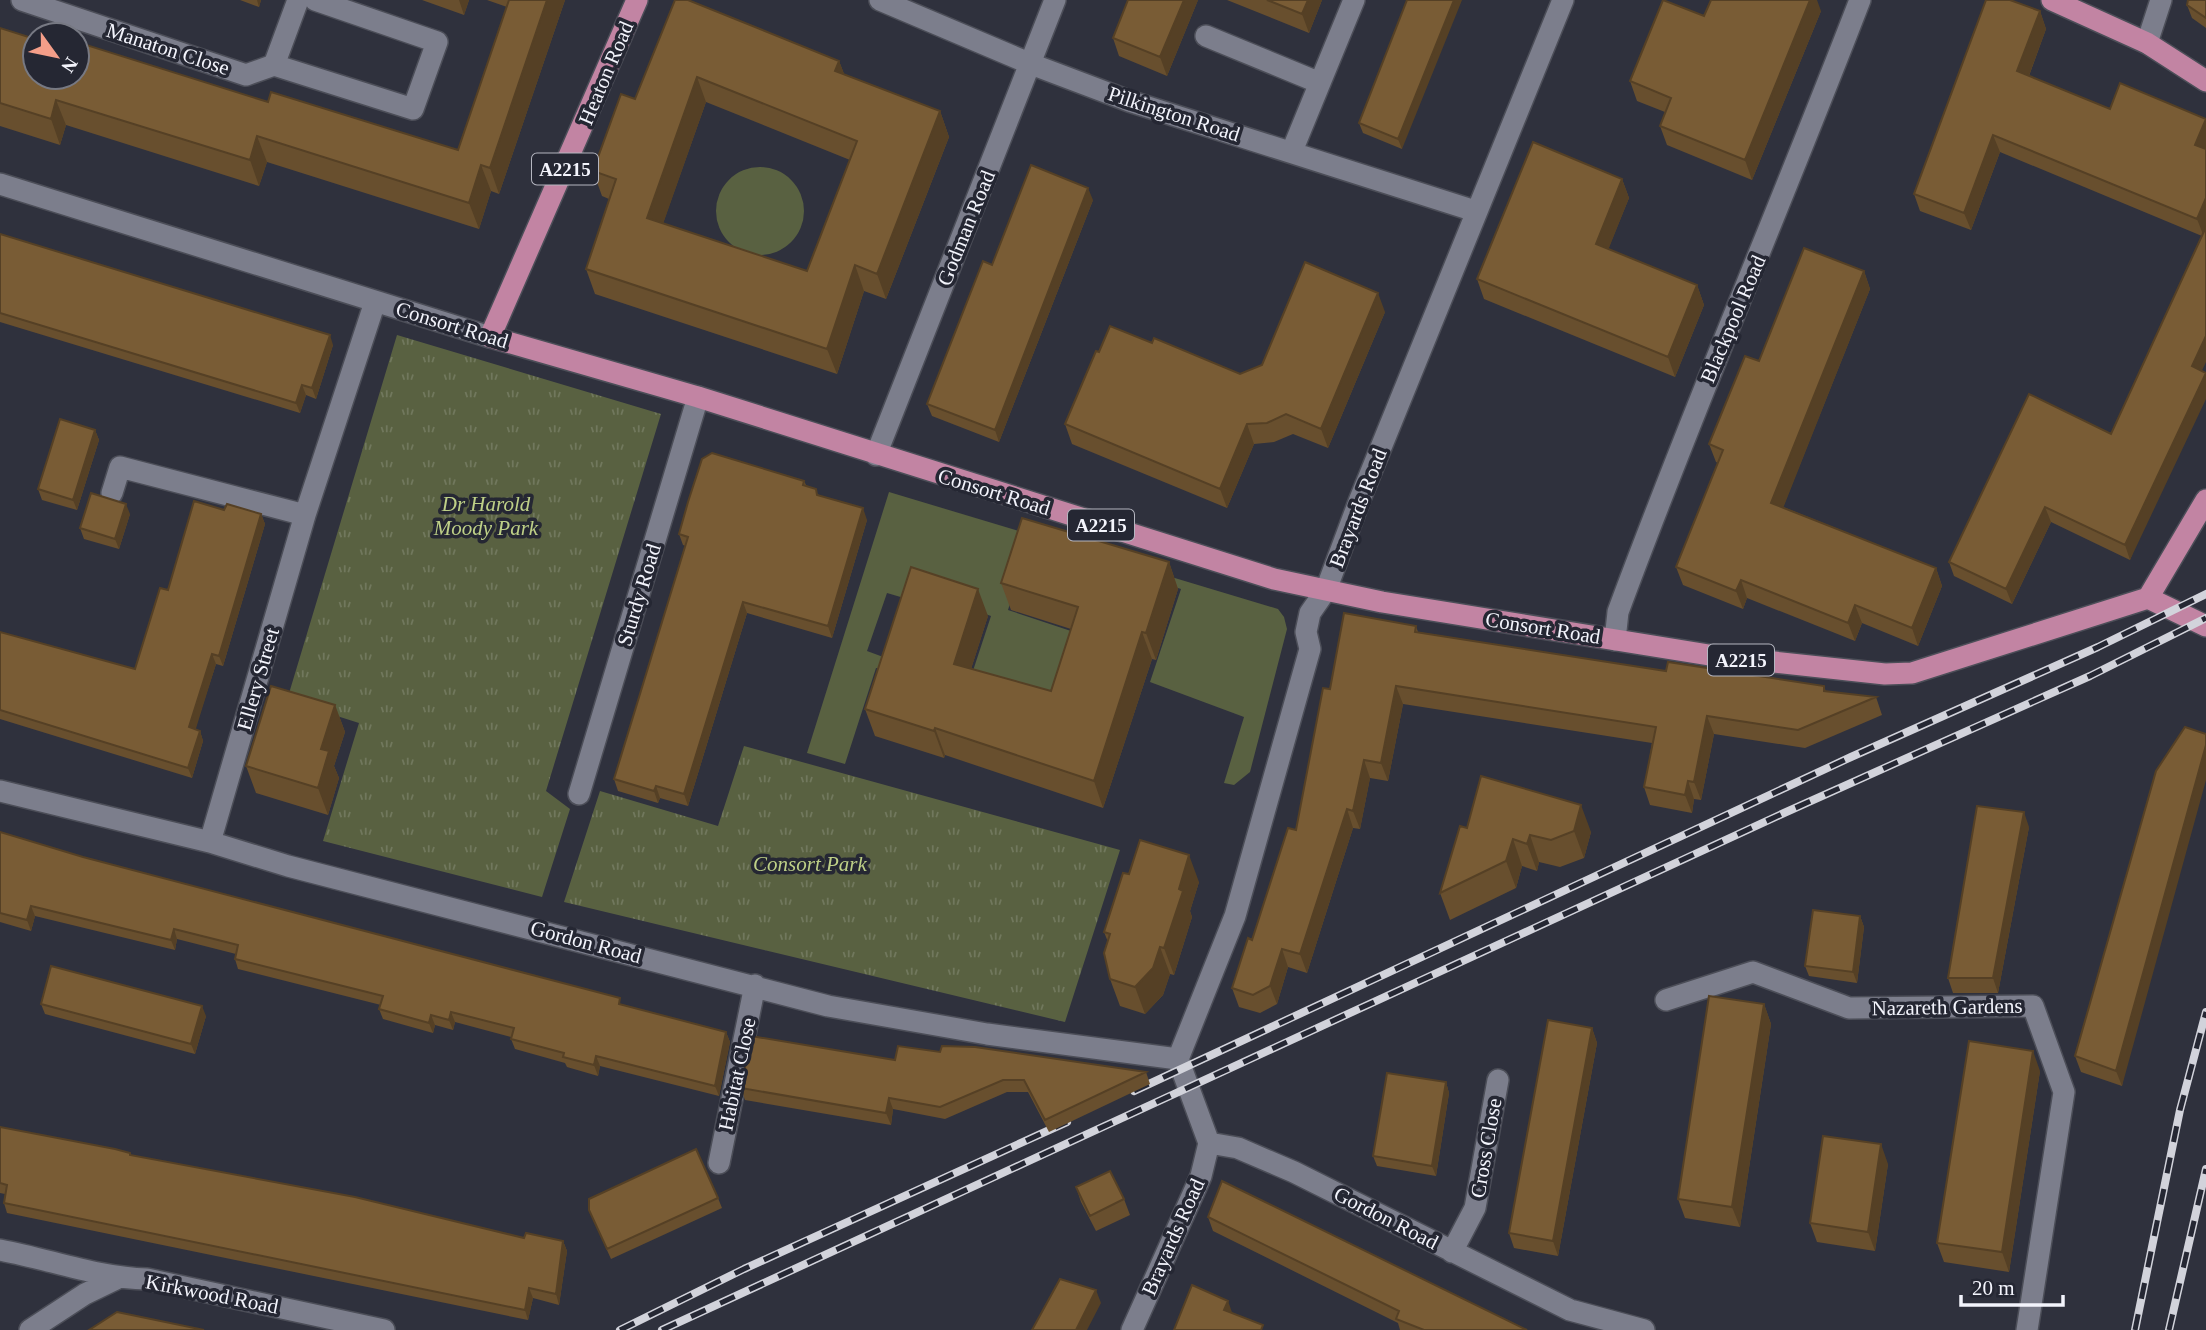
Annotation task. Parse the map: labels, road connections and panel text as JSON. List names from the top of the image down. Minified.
{"streets":{"main road":["Heaton Road","A2215","Consort Road"],"street":["Manaton Close","Pilkington Road","Godman Road","Blackpool Road","Brayards Road","Sturdy Road","Ellery Street","Gordon Road","Nazareth Gardens","Habitat Close","Cross Close","Kirkwood Road"]},"crossings":[["Heaton Road","Consort Road"],["Pilkington Road","Godman Road"],["Pilkington Road","Brayards Road"],["Godman Road","Consort Road"],["Blackpool Road","Consort Road"],["Consort Road","Brayards Road"],["Consort Road","Sturdy Road"],["Consort Road","Ellery Street"],["Brayards Road","Gordon Road"],["Ellery Street","Gordon Road"],["Gordon Road","Habitat Close"],["Gordon Road","Cross Close"]],"parks":["Dr Harold Moody Park","Consort Park"],"scale_bar":"20 m","north":"bottom right"}
